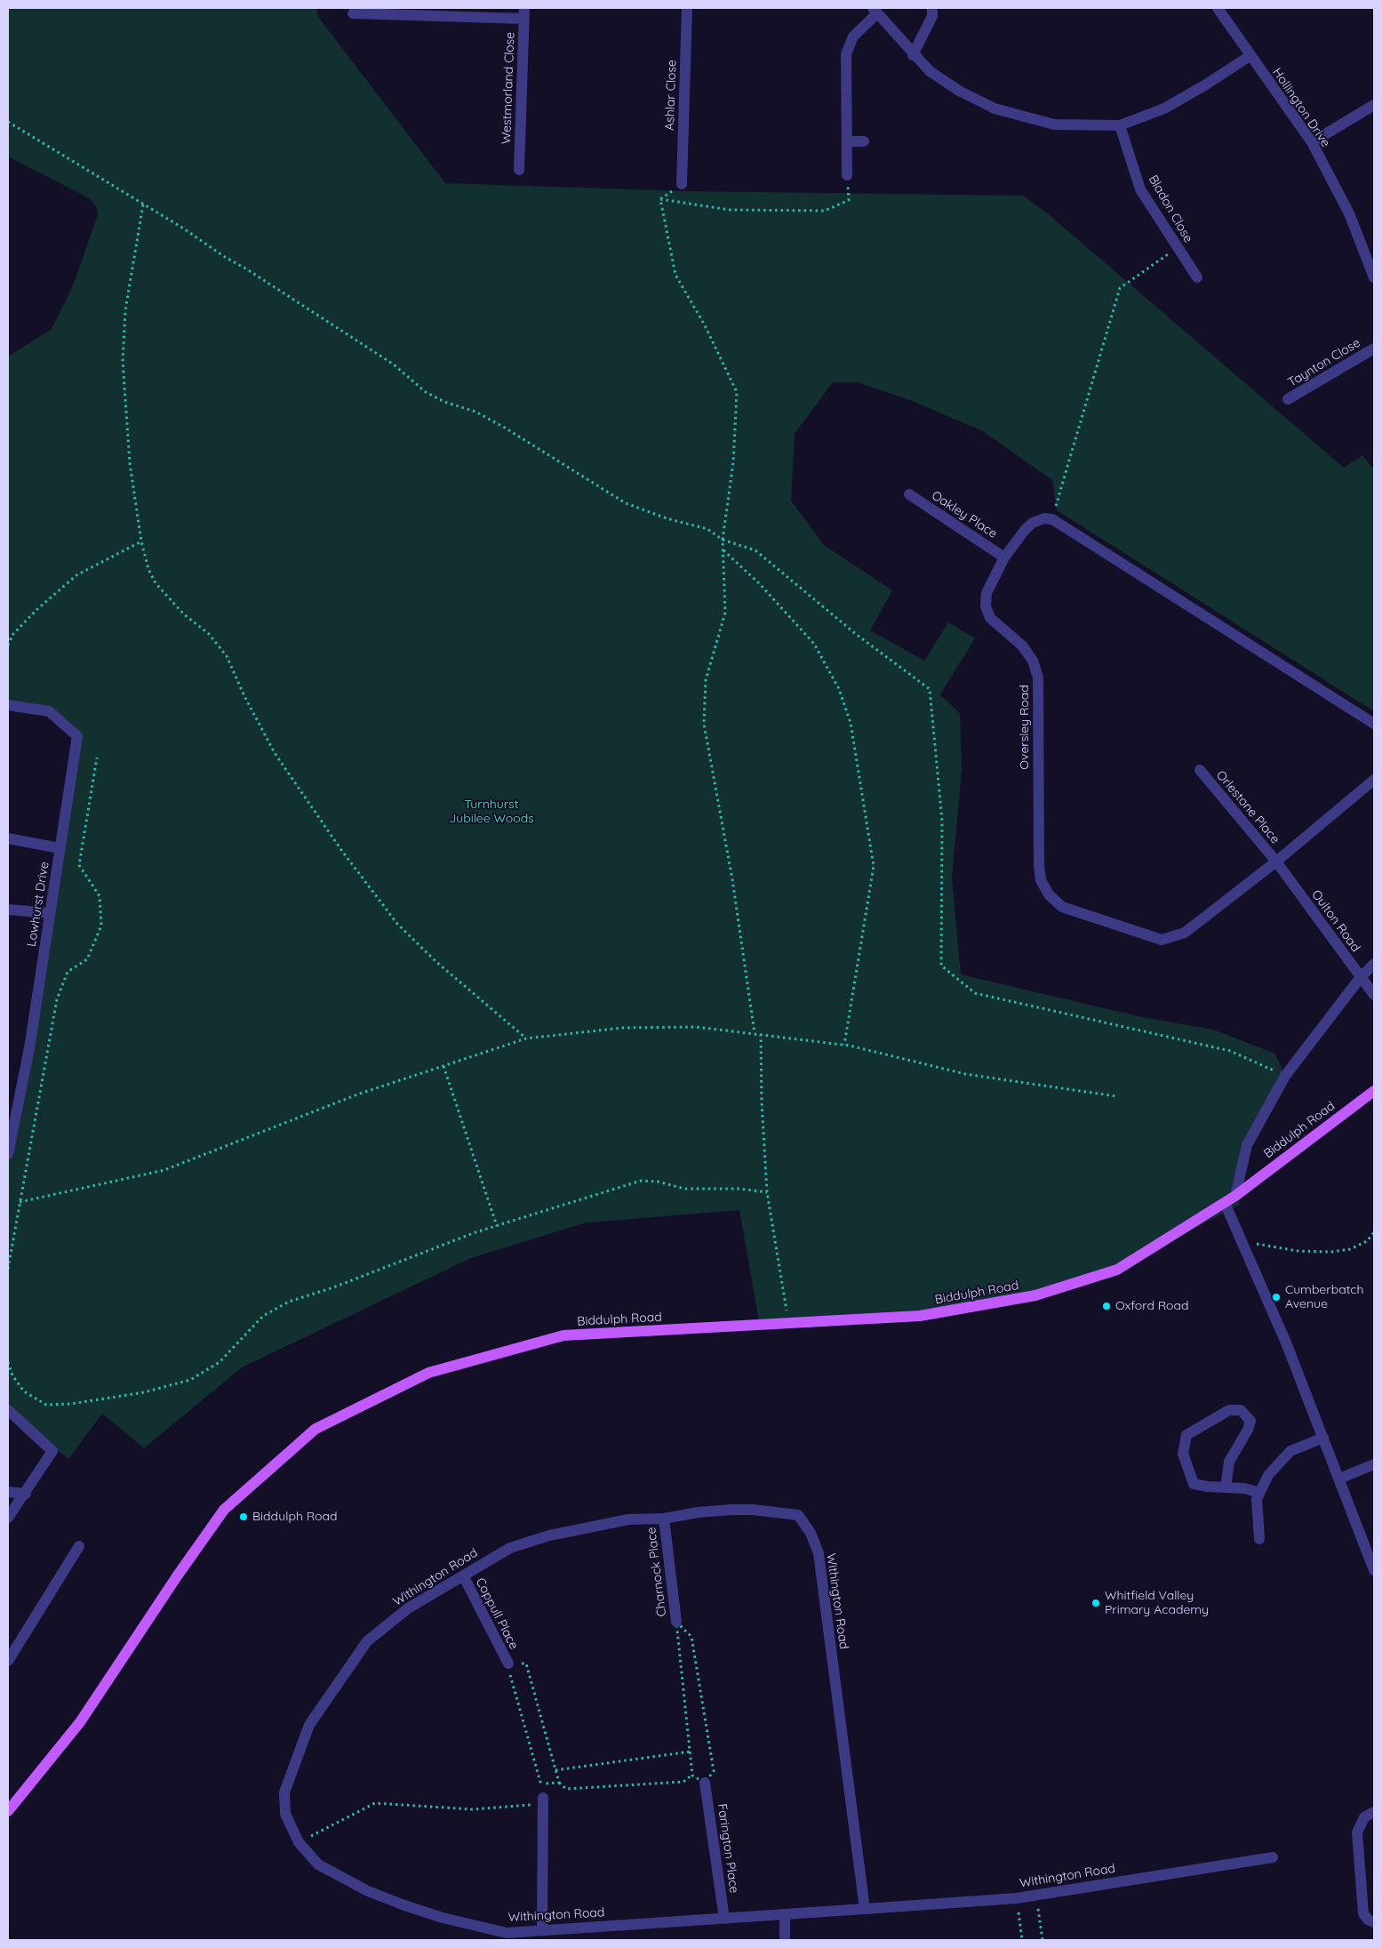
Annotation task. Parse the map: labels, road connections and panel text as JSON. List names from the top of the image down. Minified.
{"streets":{"main road":["Biddulph Road"],"street":["Westmorland Close","Ashlar Close","Hollington Drive","Bladon Close","Taynton Close","Oakley Place","Oversley Road","Orlestone Place","Lowhurst Drive","Oulton Road","Charnock Place","Withington Road","Coppull Place","Farington Place"]},"crossings":[["Oakley Place","Oversley Road"],["Oversley Road","Orlestone Place"],["Oversley Road","Oulton Road"],["Orlestone Place","Oulton Road"],["Charnock Place","Withington Road"],["Withington Road","Coppull Place"],["Withington Road","Farington Place"]],"parks":["Turnhurst Jubilee Woods"],"places":["Cumberbatch Avenue","Oxford Road","Biddulph Road","Whitfield Valley Primary Academy"]}
